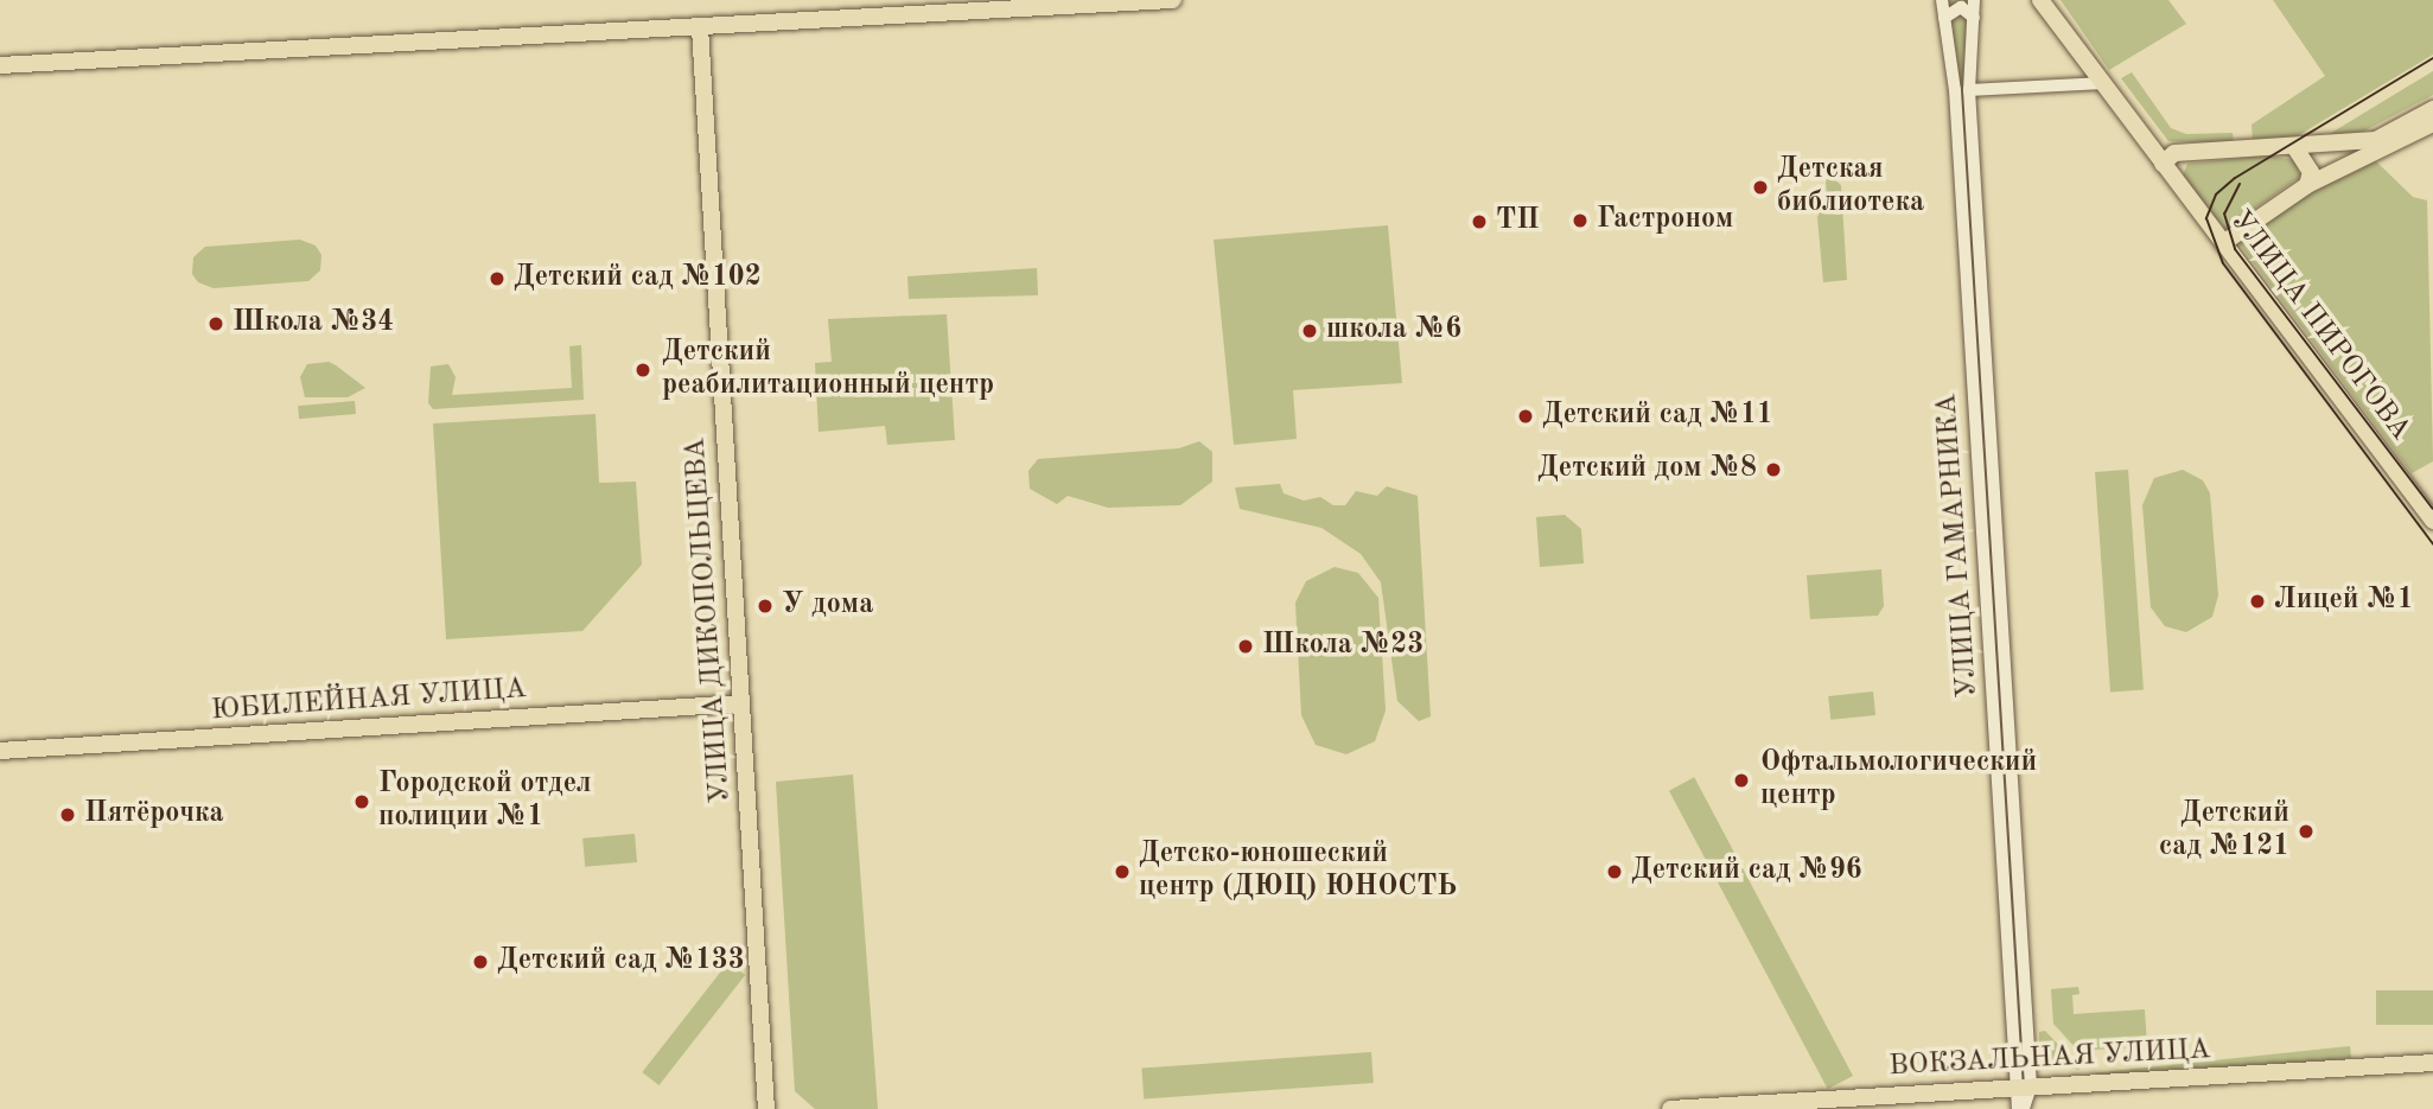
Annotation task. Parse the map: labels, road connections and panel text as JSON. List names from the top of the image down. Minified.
{"streets":{"main road":["УЛИЦА ПИРОГОВА","УЛИЦА ДИКОПОЛЬЦЕВА","ЮБИЛЕЙНАЯ УЛИЦА","ВОКЗАЛЬНАЯ УЛИЦА"],"street":["УЛИЦА ГАМАРНИКА"]},"crossings":[["УЛИЦА ГАМАРНИКА","ВОКЗАЛЬНАЯ УЛИЦА"],["УЛИЦА ДИКОПОЛЬЦЕВА","ЮБИЛЕЙНАЯ УЛИЦА"]],"places":["Детская библиотека","Гастроном","ТП","Детский сад №102","Школа №34","школа №6","Детский реабилитационный центр","Детский сад №11","Детский дом №8","Лицей №1","У дома","Школа №23","Офтальмологический центр","Городской отдел полиции №1","Пятёрочка","Детский сад №121","Детско-юношеский центр (ДЮЦ) ЮНОСТЬ","Детский сад №96","Детский сад №133"]}
